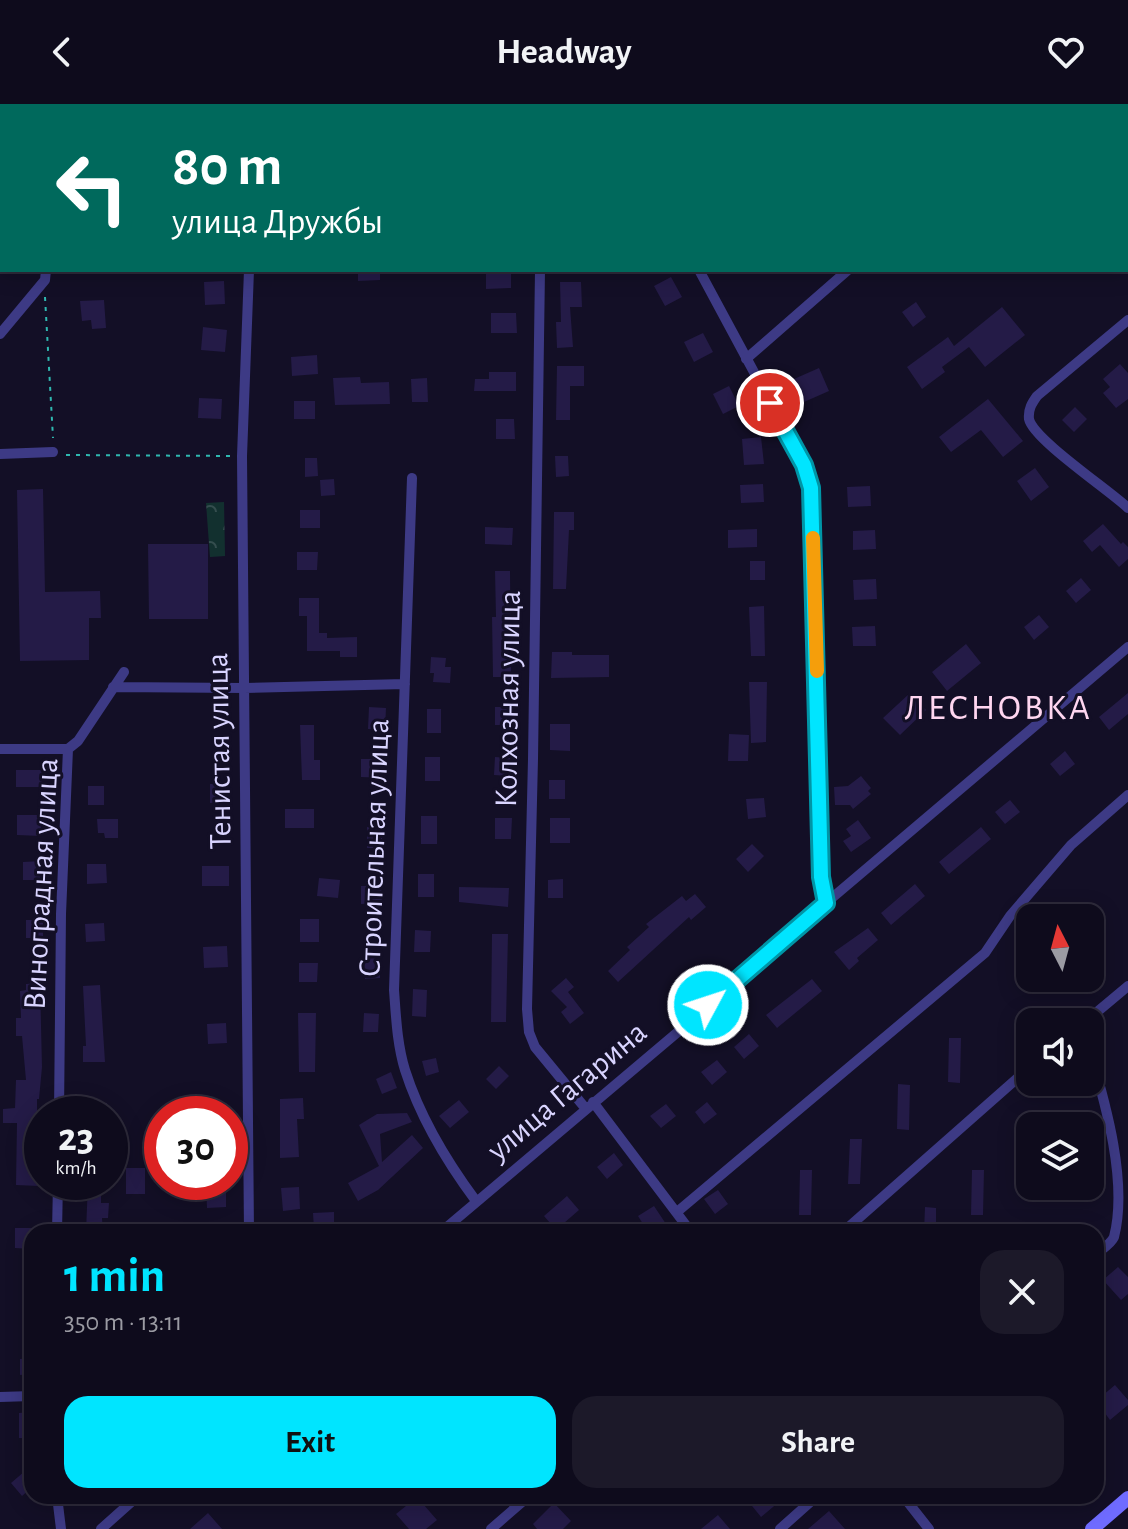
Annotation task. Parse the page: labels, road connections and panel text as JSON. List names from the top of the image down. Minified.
{"streets":{"street":["Колхозная улица","Тенистая улица","Строительная улица","Виноградная улица","улица Гагарина"]},"crossings":[["Колхозная улица","улица Гагарина"],["Строительная улица","улица Гагарина"]],"districts":["ЛЕСНОВКА"],"north":"top","page":{"header":"Headway","turn":["80 m","улица Дружбы"],"speed":"23 km/h","limit":"30","heading":["1 min","350 m · 13:11"],"buttons":["Exit","Share"]}}
